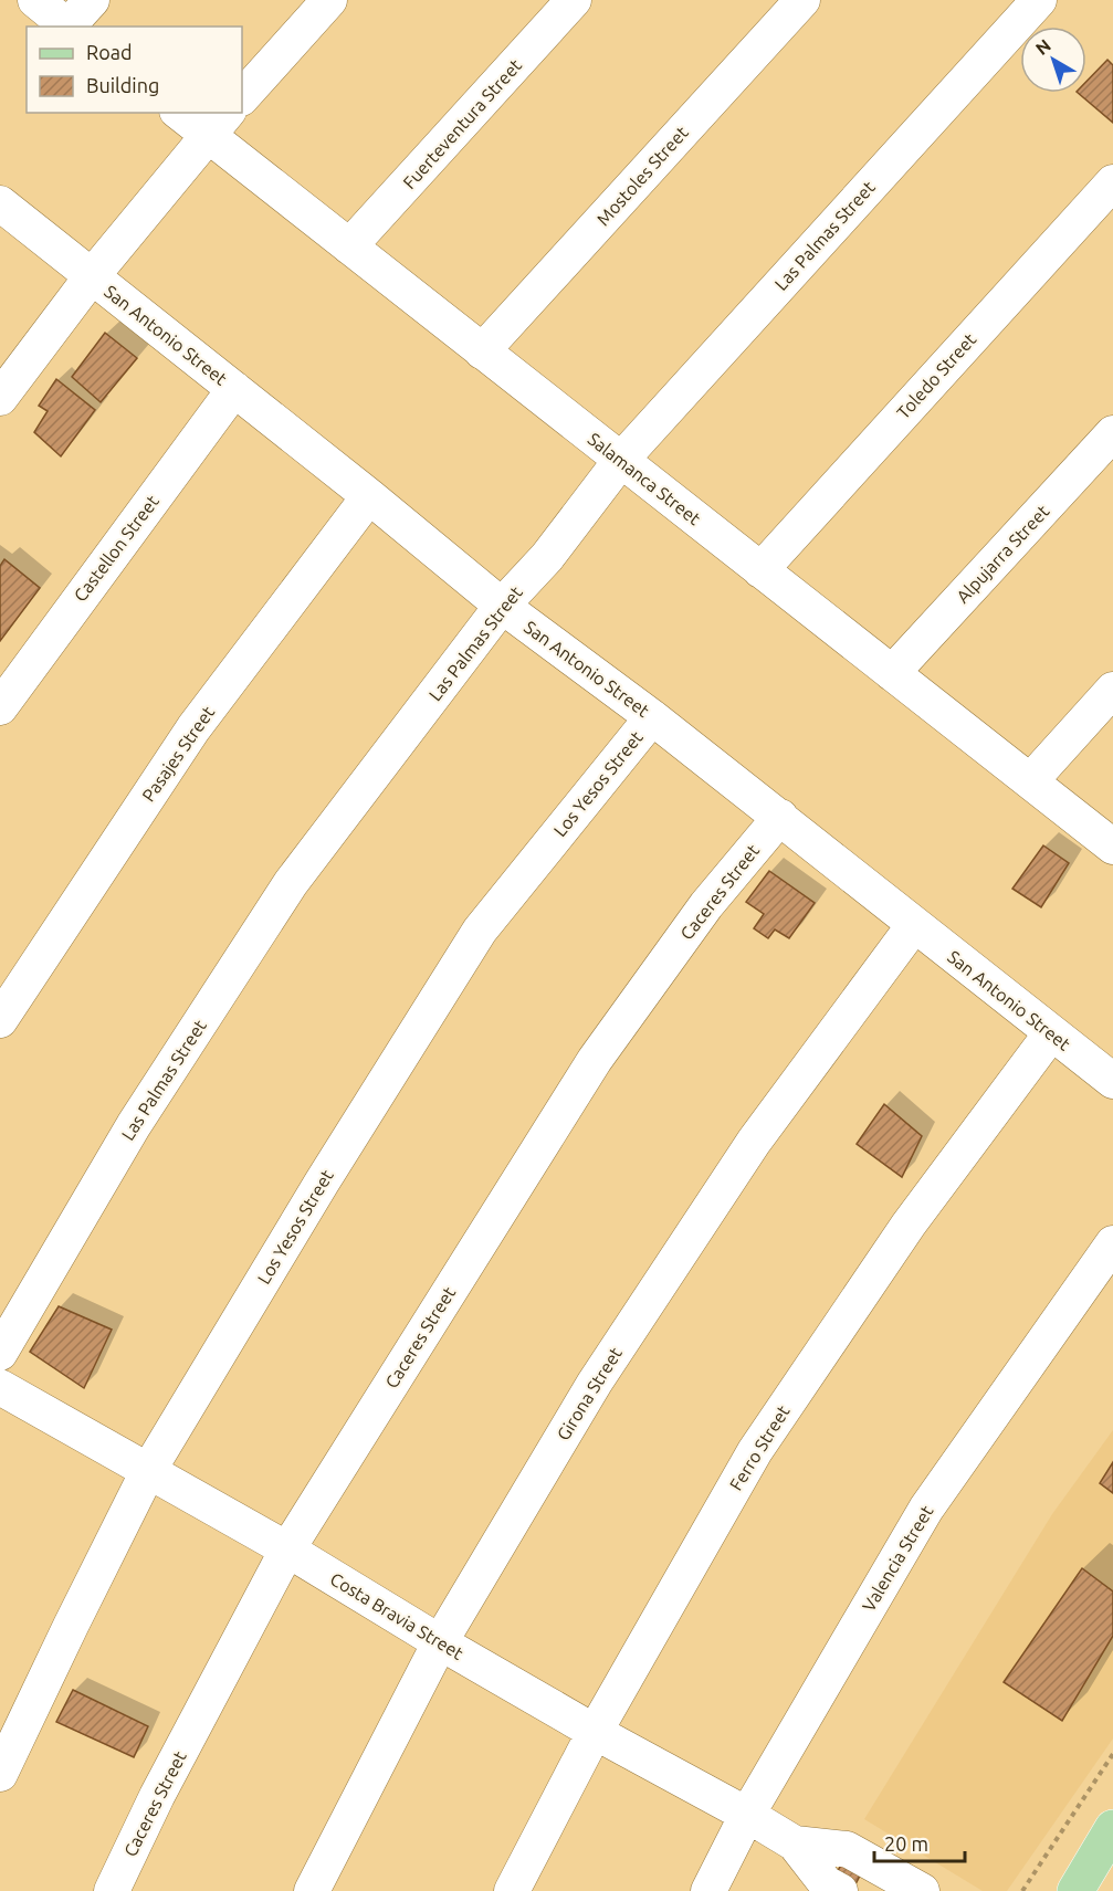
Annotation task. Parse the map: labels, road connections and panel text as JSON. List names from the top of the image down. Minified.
{"streets":{"street":["Fuerteventura Street","Mostoles Street","Las Palmas Street","San Antonio Street","Toledo Street","Salamanca Street","Castellon Street","Alpujarra Street","Pasajes Street","Los Yesos Street","Caceres Street","Girona Street","Ferro Street","Valencia Street","Costa Bravia Street"]},"crossings":[["Fuerteventura Street","Salamanca Street"],["Mostoles Street","Salamanca Street"],["Las Palmas Street","San Antonio Street"],["Las Palmas Street","Salamanca Street"],["San Antonio Street","Castellon Street"],["San Antonio Street","Pasajes Street"],["San Antonio Street","Los Yesos Street"],["San Antonio Street","Caceres Street"],["San Antonio Street","Girona Street"],["San Antonio Street","Ferro Street"],["Toledo Street","Salamanca Street"],["Salamanca Street","Alpujarra Street"],["Los Yesos Street","Costa Bravia Street"],["Caceres Street","Costa Bravia Street"],["Girona Street","Costa Bravia Street"],["Ferro Street","Costa Bravia Street"],["Valencia Street","Costa Bravia Street"]],"legend":["Road","Building"],"scale_bar":"20 m","north":"top left"}
